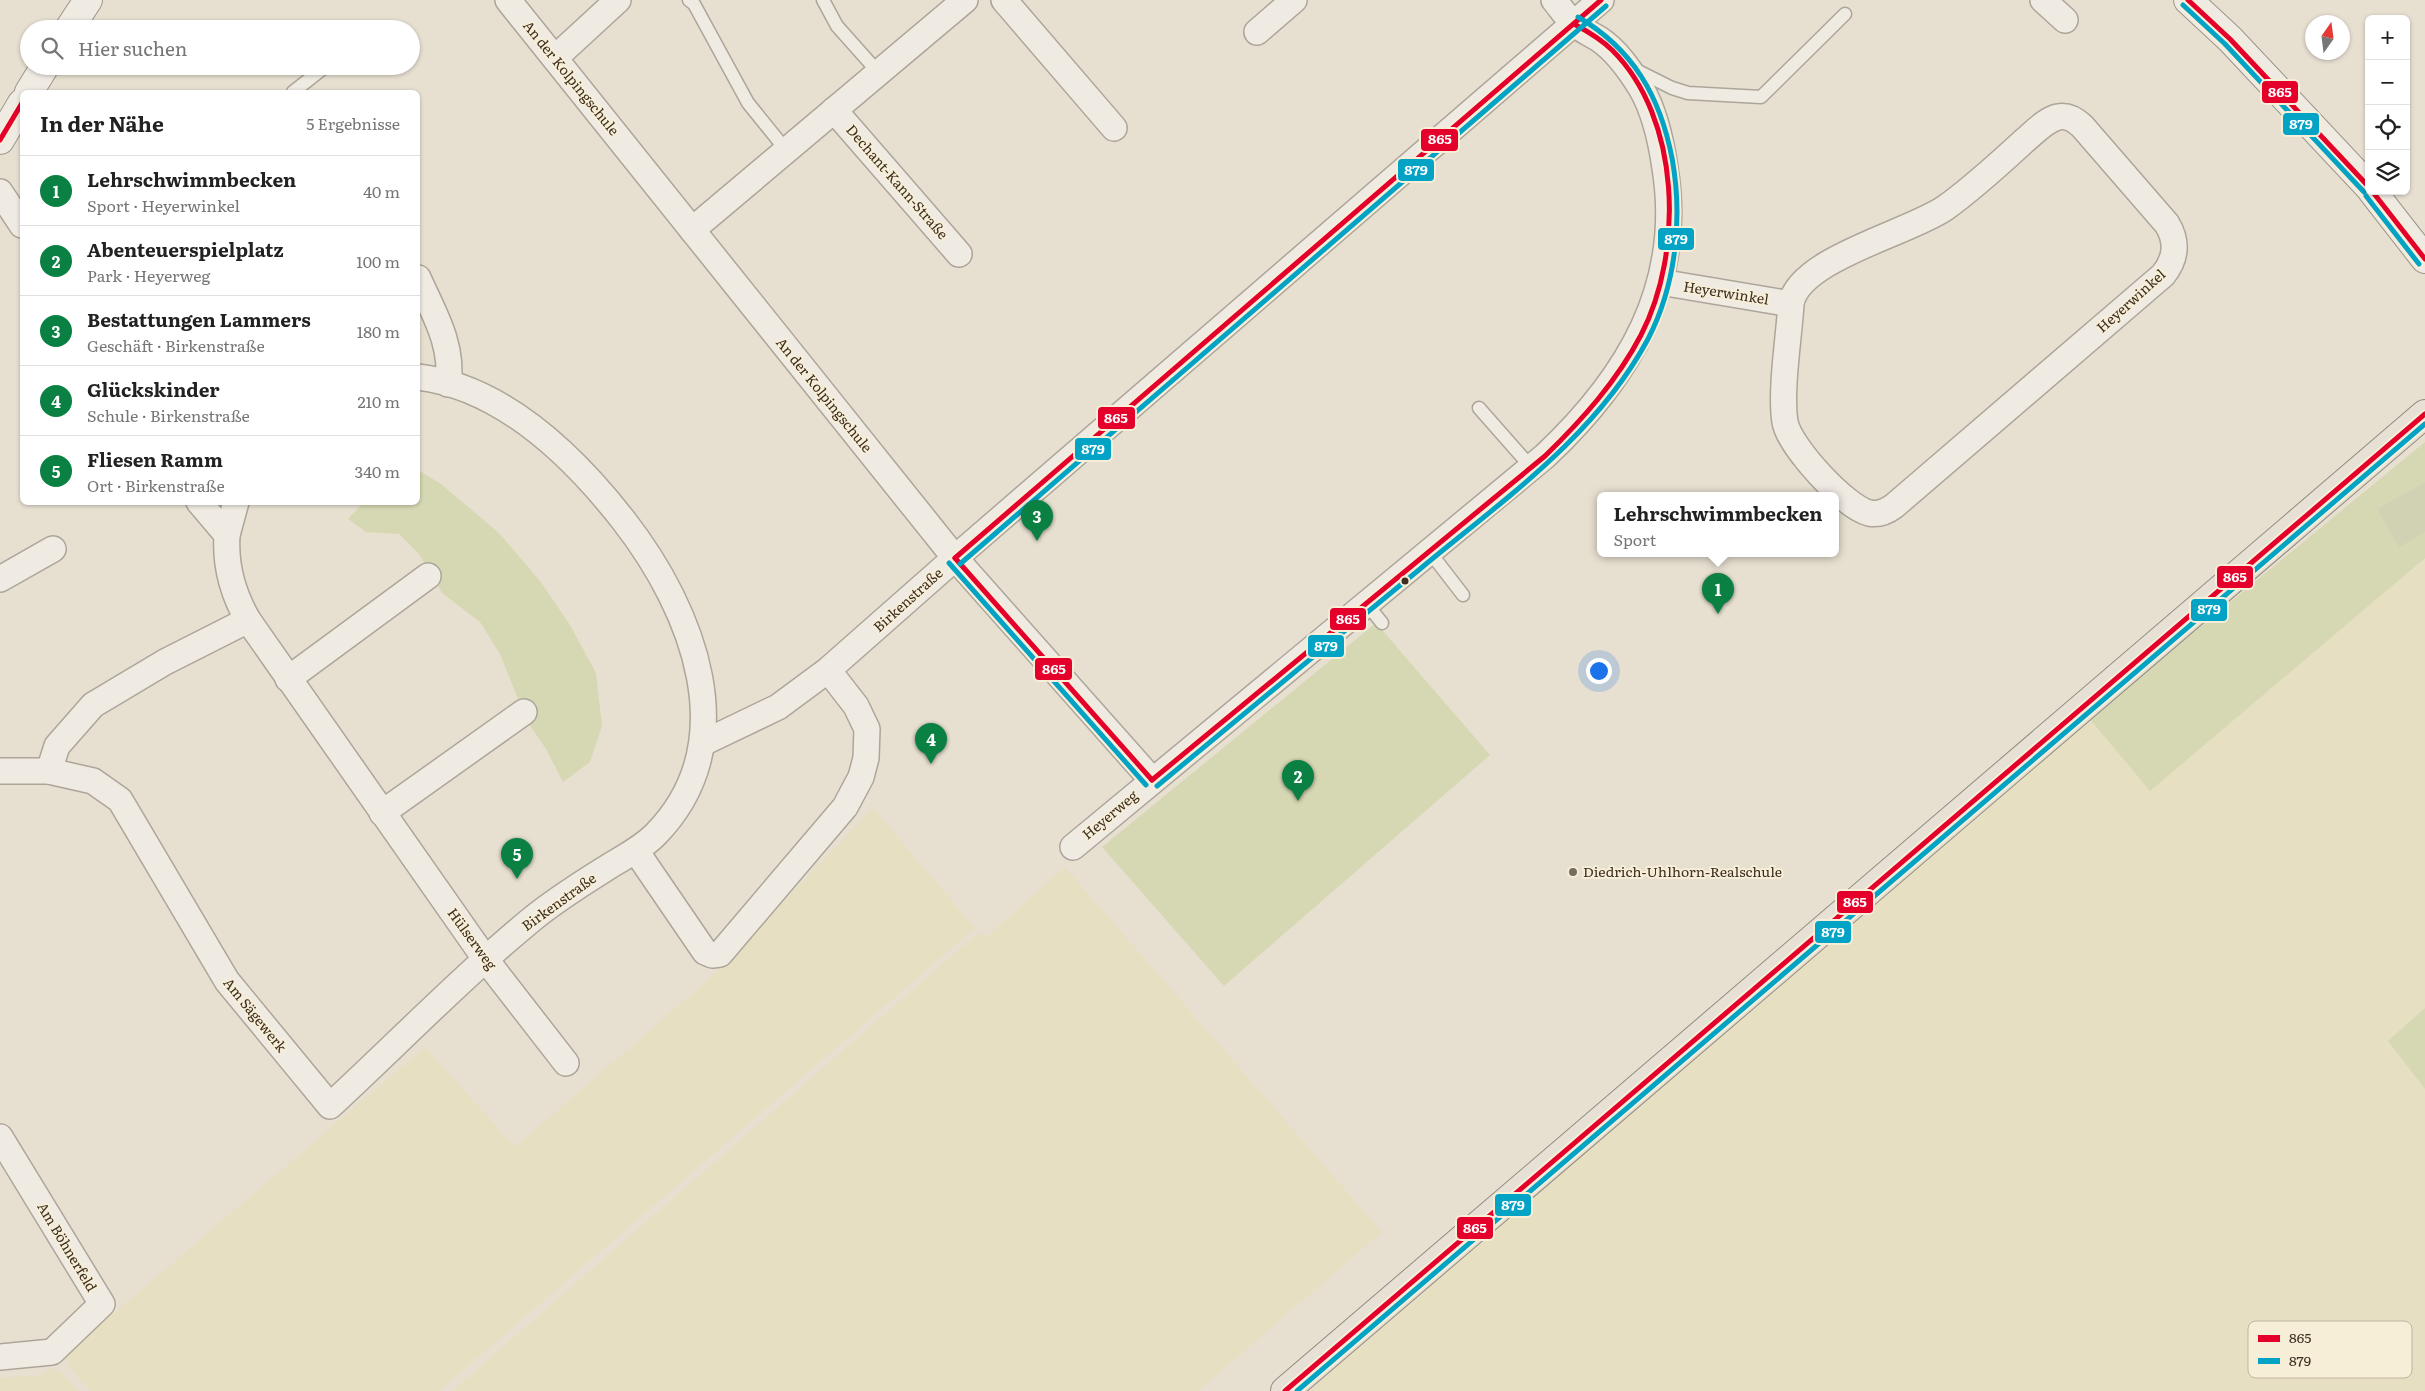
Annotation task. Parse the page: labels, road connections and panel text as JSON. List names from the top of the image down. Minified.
{"streets":{"street":["An der Kolpingschule","Dechant-Kann-Straße","Heyerwinkel","Birkenstraße","Heyerweg","Hülserweg","Am Sägewerk","Am Böhnerfeld"]},"crossings":[["An der Kolpingschule","Birkenstraße"],["An der Kolpingschule","Heyerweg"],["Heyerwinkel","Heyerweg"],["Birkenstraße","Heyerweg"],["Birkenstraße","Hülserweg"],["Birkenstraße","Am Sägewerk"],["Hülserweg","Am Sägewerk"]],"places":["Diedrich-Uhlhorn-Realschule"],"lines":["transit line 865","transit line 879"],"legend":["865","879"],"north":"top","page":{"map_buttons":["+","−"],"search":"Hier suchen","heading":["In der Nähe","5 Ergebnisse"],"list":[{"mark":"1","name":"Lehrschwimmbecken","note":"Sport · Heyerwinkel","value":"40 m"},{"mark":"2","name":"Abenteuerspielplatz","note":"Park · Heyerweg","value":"100 m"},{"mark":"3","name":"Bestattungen Lammers","note":"Geschäft · Birkenstraße","value":"180 m"},{"mark":"4","name":"Glückskinder","note":"Schule · Birkenstraße","value":"210 m"},{"mark":"5","name":"Fliesen Ramm","note":"Ort · Birkenstraße","value":"340 m"}],"popup":["Lehrschwimmbecken","Sport"],"pins":["3","1","4","2","5"]}}
